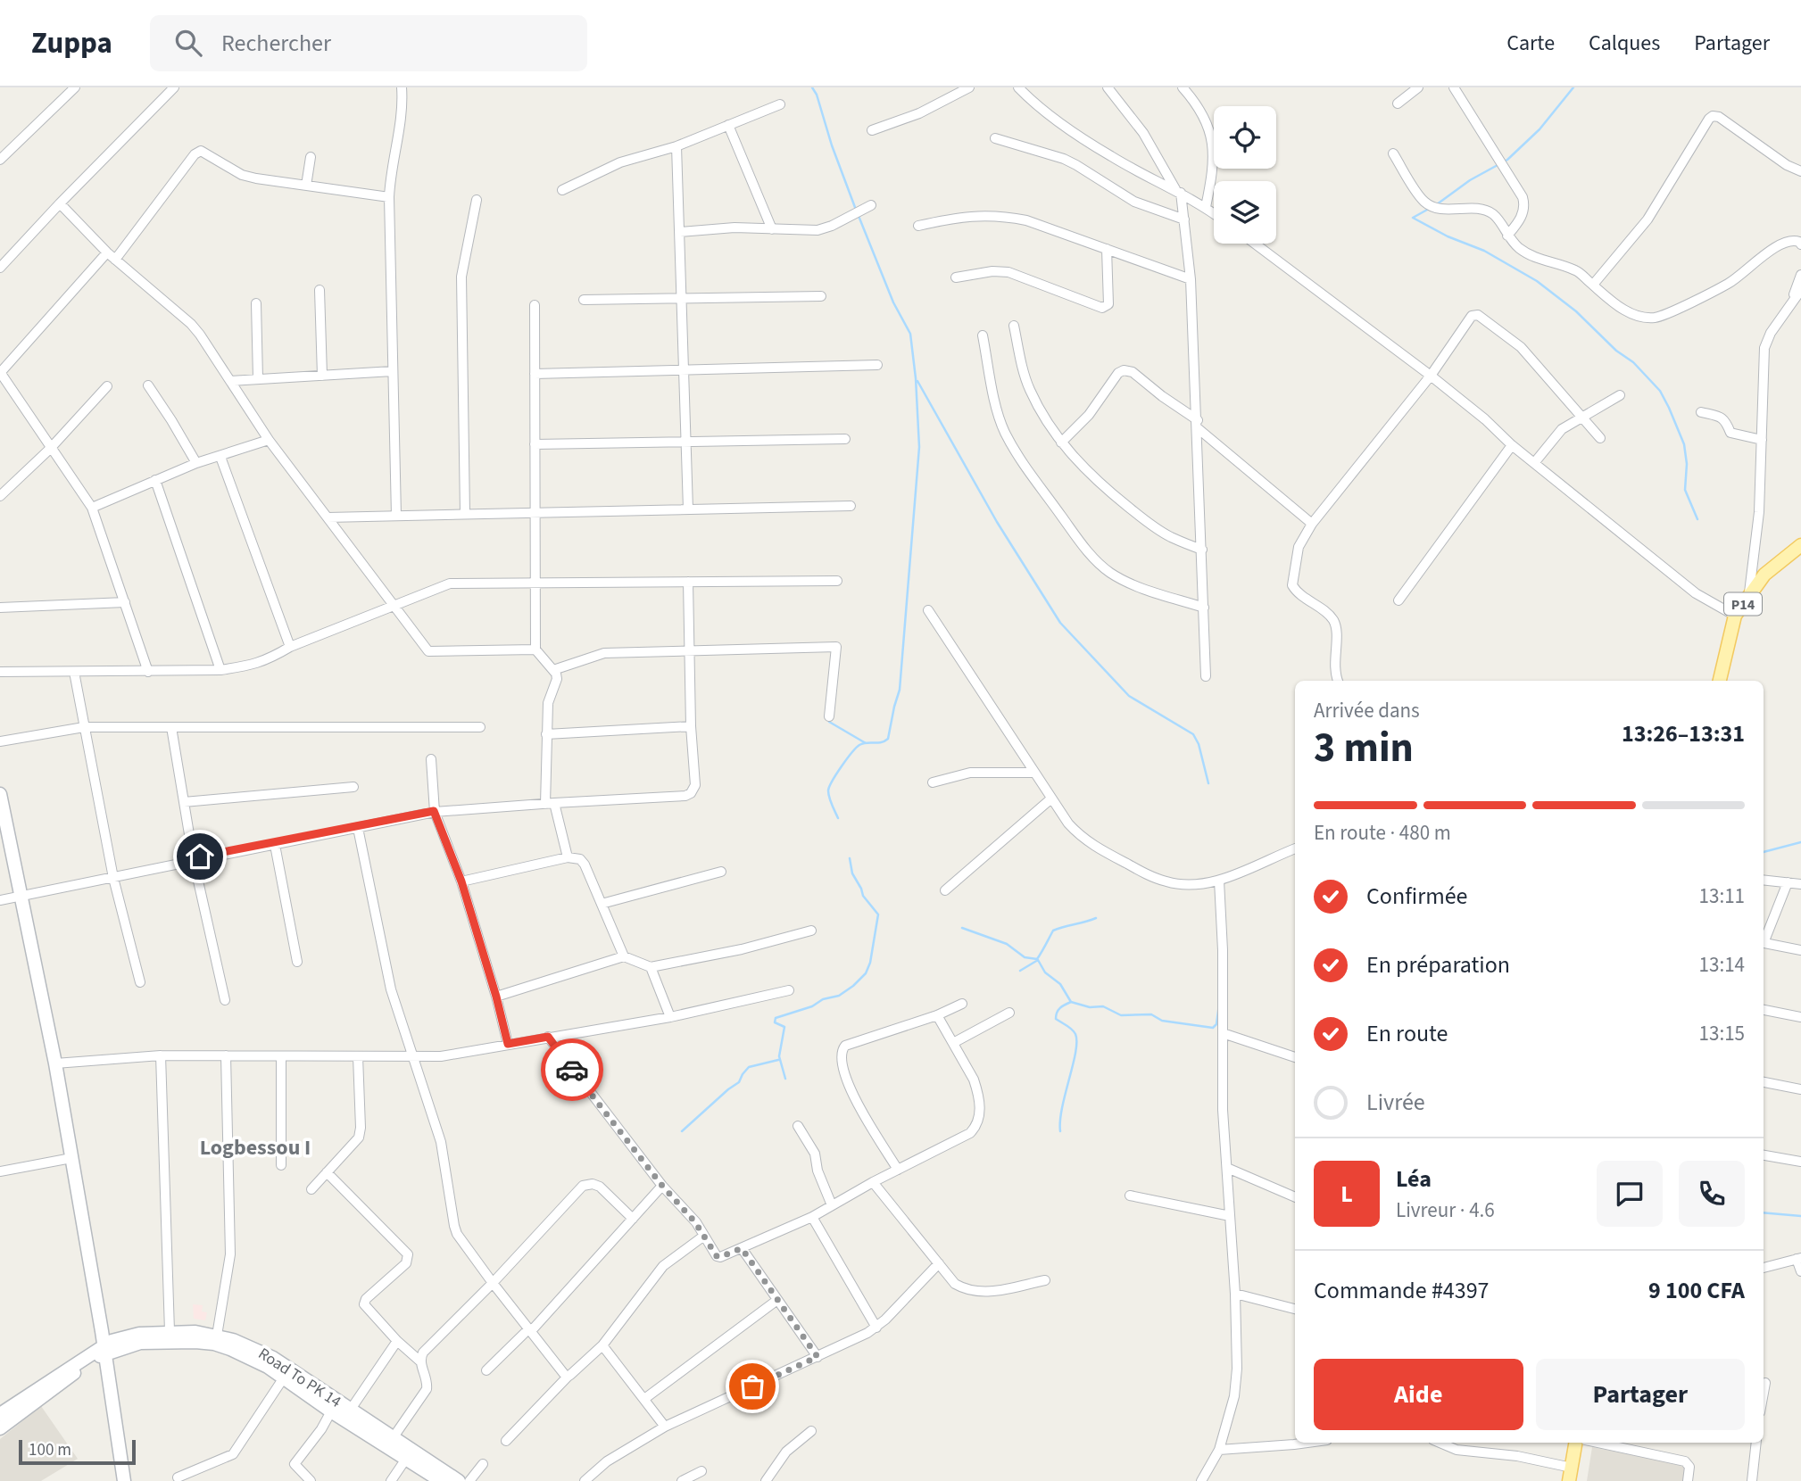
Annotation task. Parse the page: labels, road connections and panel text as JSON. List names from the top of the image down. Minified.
{"streets":{"main road":["P14","Road To PK 14"]},"districts":["Logbessou I"],"scale_bar":"100 m","page":{"header":"Zuppa","search":"Rechercher","nav":["Carte","Calques","Partager"],"heading":["3 min","Arrivée dans","13:26–13:31"],"panel":["Léa","Livreur · 4.6","Commande #4397","9 100 CFA"],"bar":"En route · 480 m","list":[["Confirmée","13:11"],["En préparation","13:14"],["En route","13:15"],"Livrée"],"round":"L","buttons":["Aide","Partager"],"scale":"100 m"}}
